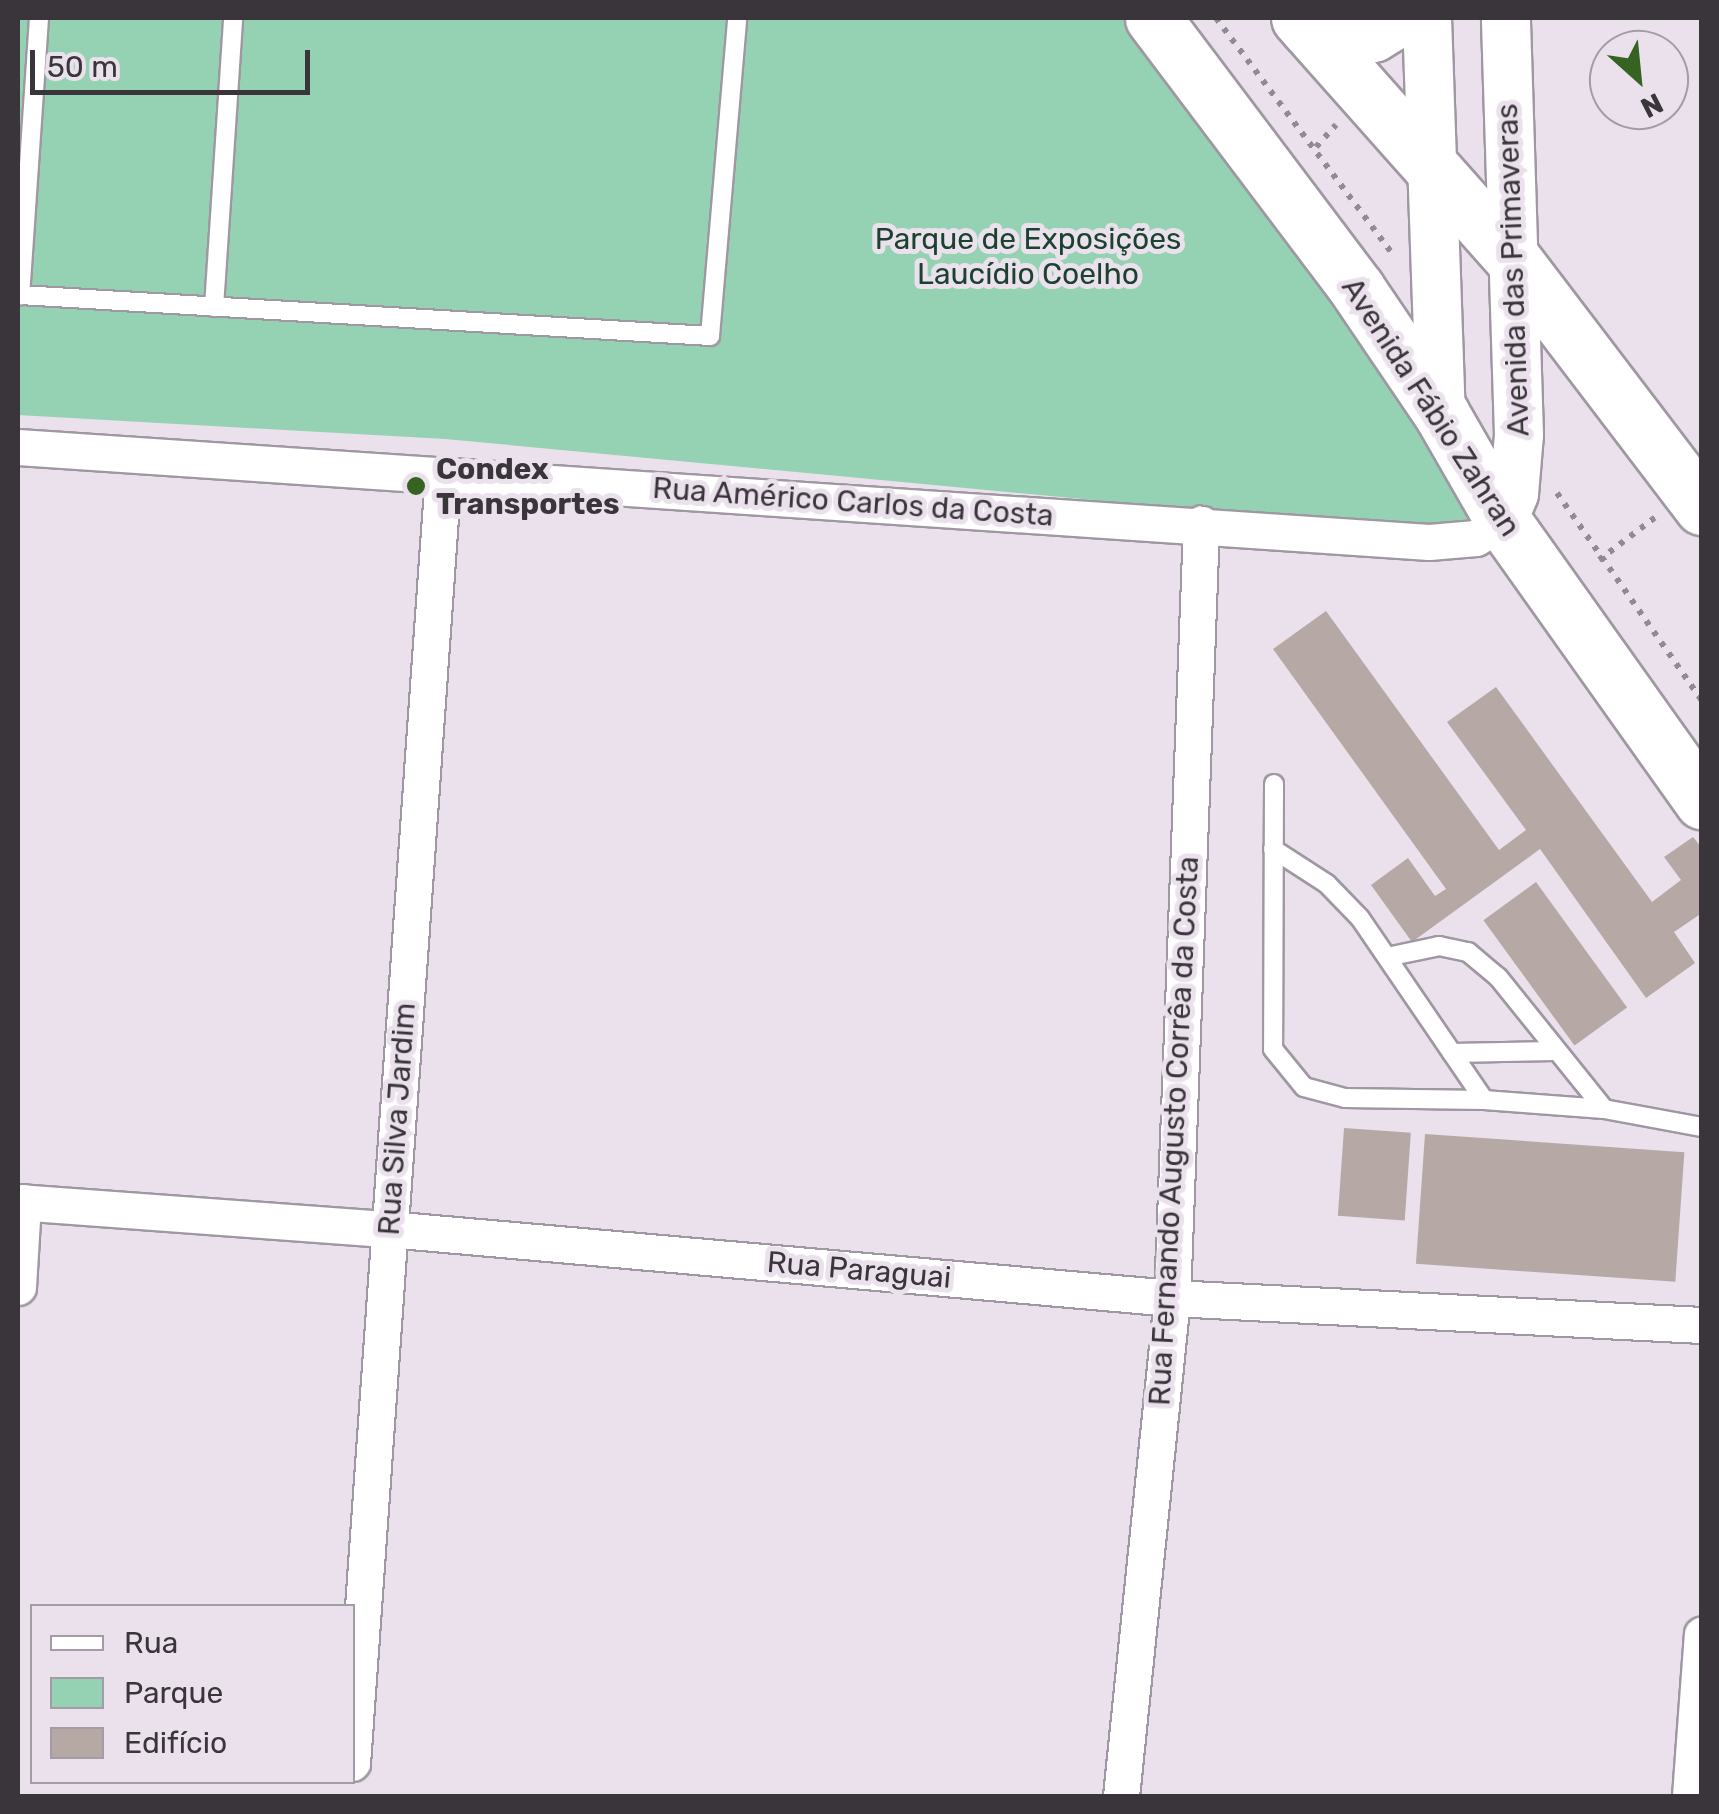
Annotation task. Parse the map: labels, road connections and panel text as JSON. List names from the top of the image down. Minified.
{"streets":{"main road":["Avenida Fábio Zahran"],"street":["Avenida das Primaveras","Rua Américo Carlos da Costa","Rua Silva Jardim","Rua Fernando Augusto Corrêa da Costa","Rua Paraguai"]},"crossings":[["Avenida das Primaveras","Avenida Fábio Zahran"],["Avenida das Primaveras","Rua Américo Carlos da Costa"],["Avenida Fábio Zahran","Rua Américo Carlos da Costa"],["Rua Américo Carlos da Costa","Rua Silva Jardim"],["Rua Américo Carlos da Costa","Rua Fernando Augusto Corrêa da Costa"],["Rua Silva Jardim","Rua Paraguai"],["Rua Fernando Augusto Corrêa da Costa","Rua Paraguai"]],"parks":["Parque de Exposições Laucídio Coelho"],"places":["Condex Transportes"],"legend":["Rua","Parque","Edifício"],"scale_bar":"50 m","north":"bottom right"}
